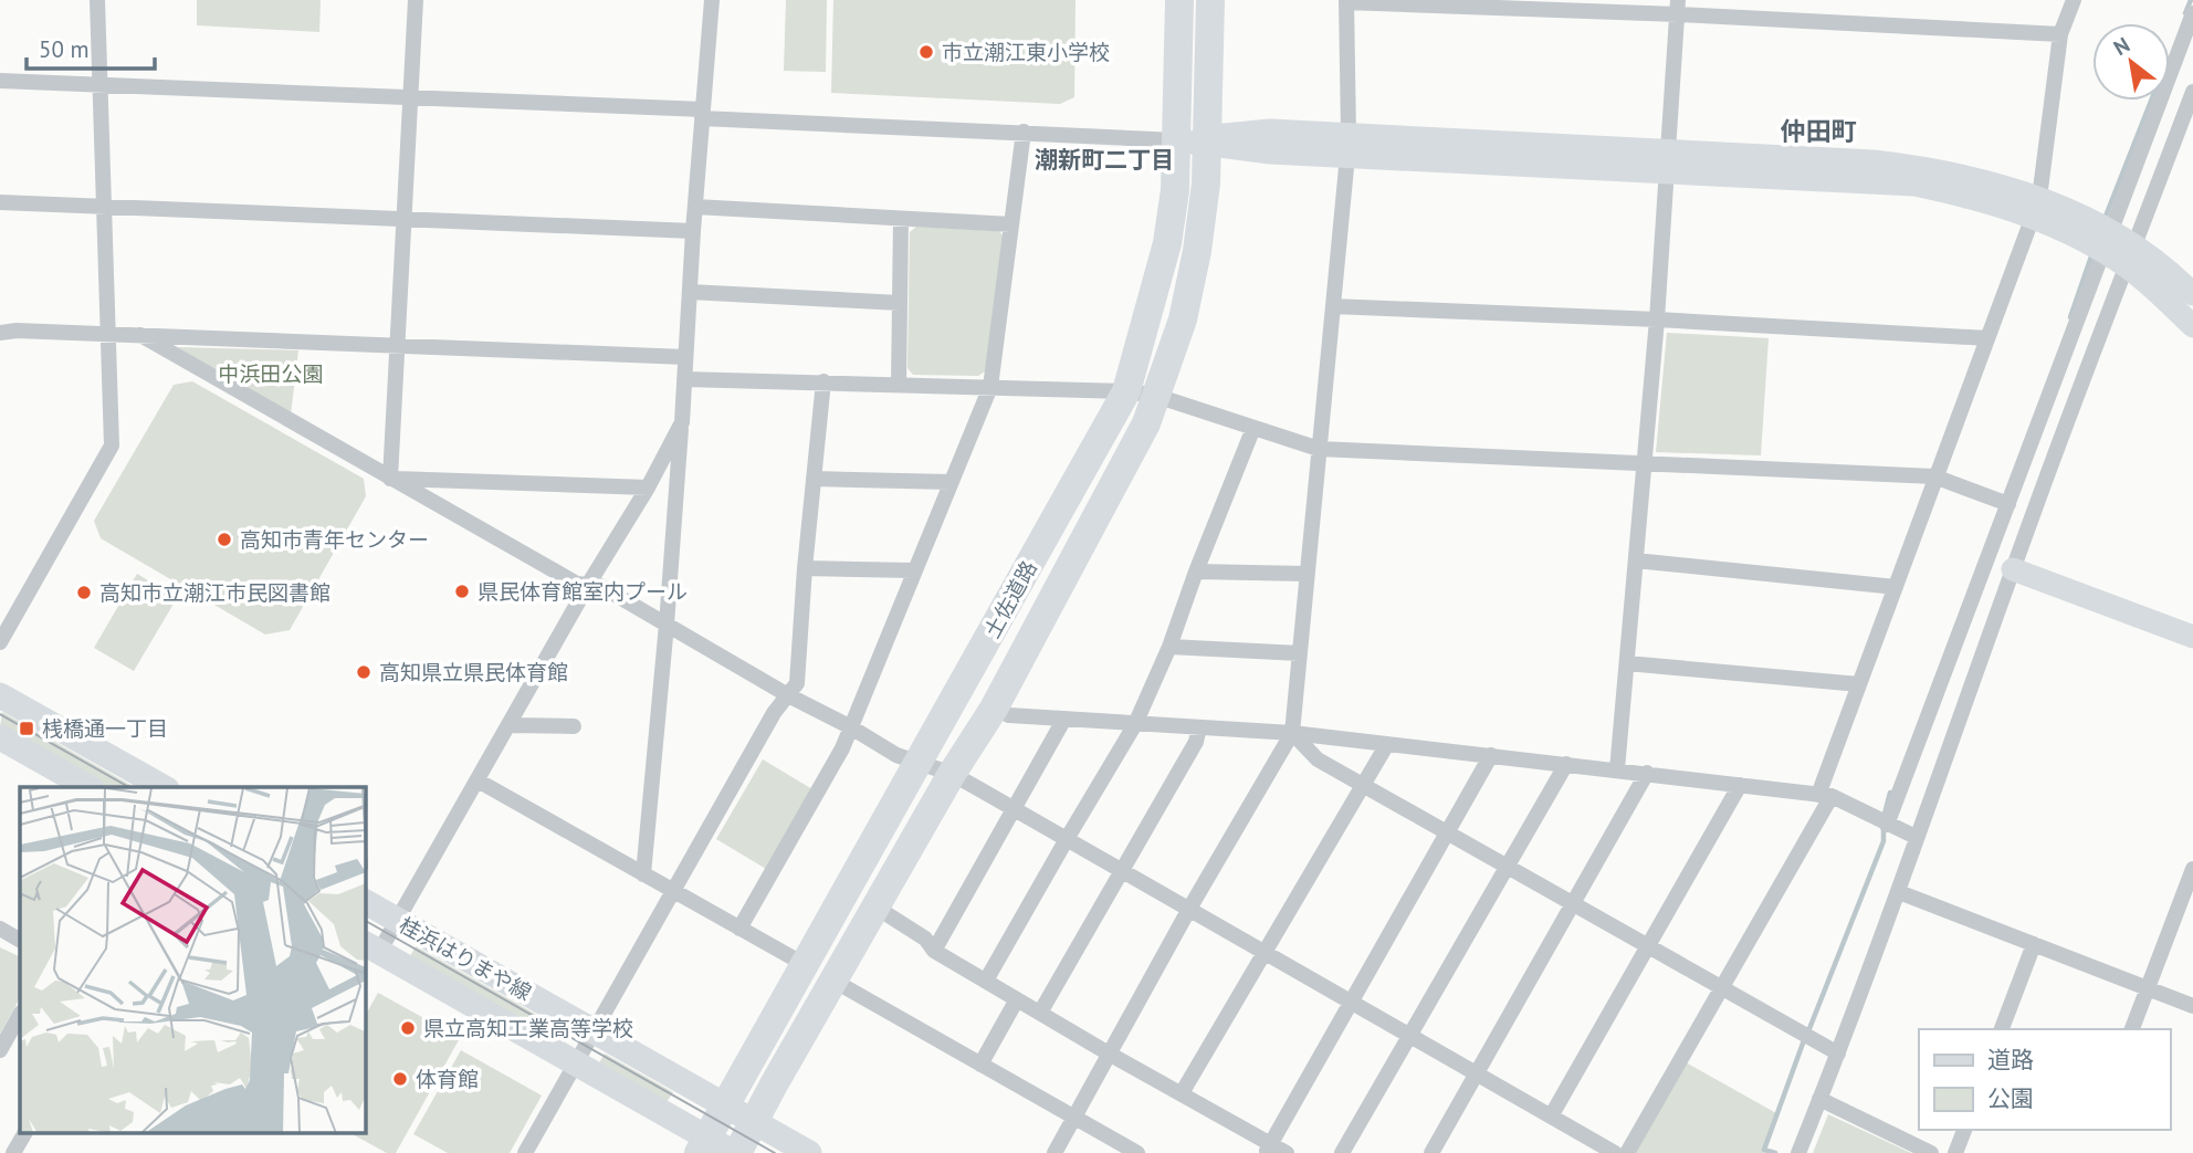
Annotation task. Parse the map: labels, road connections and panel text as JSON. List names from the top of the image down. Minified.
{"streets":{"highway":["土佐道路"],"main road":["桂浜はりまや線"]},"crossings":[["土佐道路","桂浜はりまや線"]],"districts":["仲田町","潮新町二丁目"],"parks":["中浜田公園"],"places":{"other":["市立潮江東小学校","高知市青年センター","県民体育館室内プール","高知市立潮江市民図書館","高知県立県民体育館","県立高知工業高等学校","体育館"],"transit":["桟橋通一丁目"]},"legend":["道路","公園"],"scale_bar":"50 m","north":"top left"}
